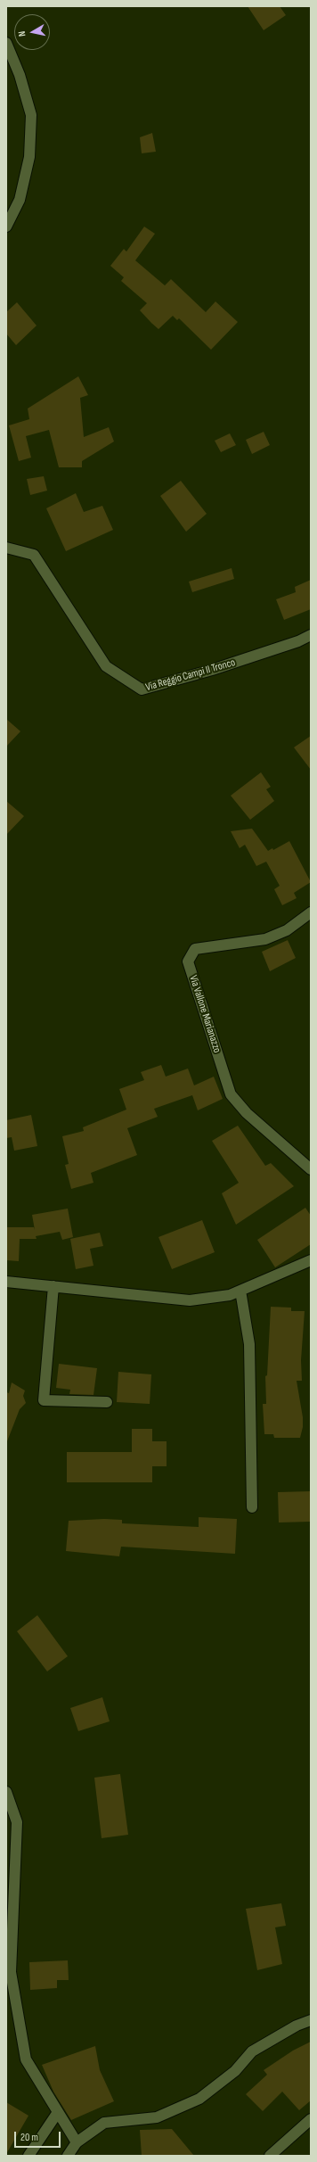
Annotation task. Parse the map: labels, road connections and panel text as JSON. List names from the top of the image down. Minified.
{"streets":{"street":["Via Reggio Campi II Tronco","Via Vallone Marianazzo"]},"scale_bar":"20 m","north":"left"}
